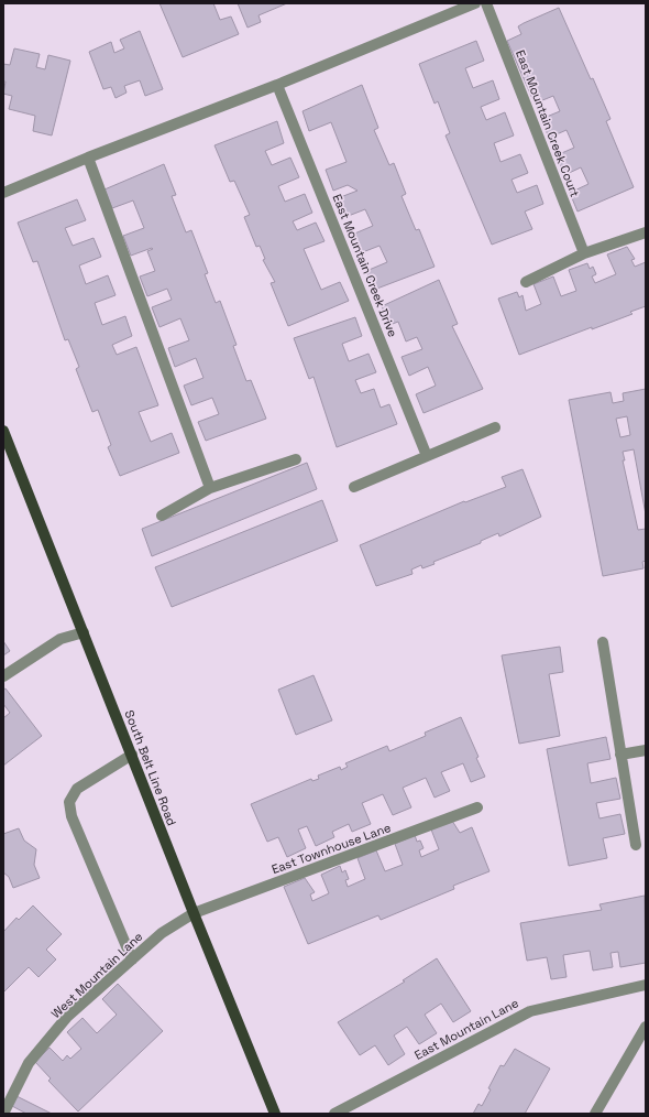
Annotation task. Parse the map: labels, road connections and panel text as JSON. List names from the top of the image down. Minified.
{"streets":{"main road":["South Belt Line Road"],"street":["East Mountain Creek Court","East Mountain Creek Drive","East Townhouse Lane","West Mountain Lane","East Mountain Lane"]},"crossings":[["South Belt Line Road","East Townhouse Lane"],["South Belt Line Road","West Mountain Lane"],["East Townhouse Lane","West Mountain Lane"]]}
